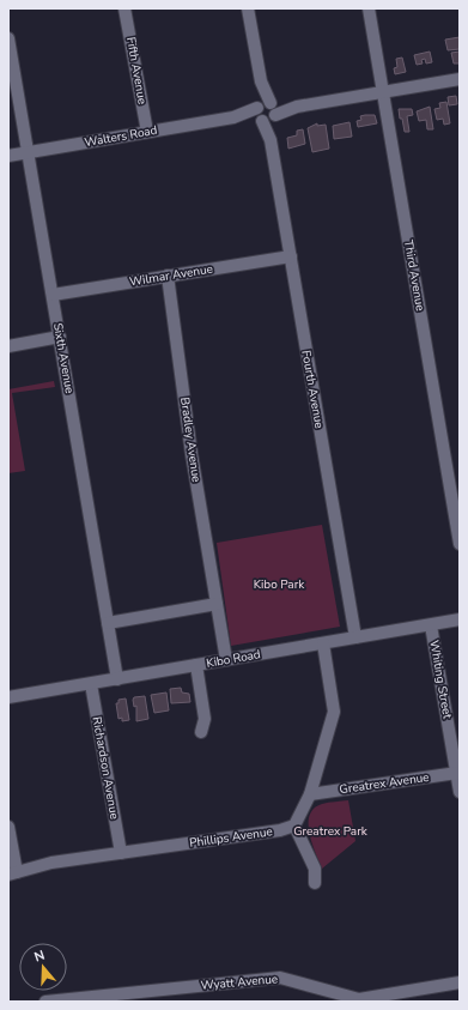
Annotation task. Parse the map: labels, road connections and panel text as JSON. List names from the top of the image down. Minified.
{"streets":{"street":["Fifth Avenue","Walters Road","Wilmar Avenue","Third Avenue","Sixth Avenue","Fourth Avenue","Bradley Avenue","Kibo Road","Whiting Street","Richardson Avenue","Greatrex Avenue","Phillips Avenue","Wyatt Avenue"]},"crossings":[["Fifth Avenue","Walters Road"],["Walters Road","Third Avenue"],["Walters Road","Sixth Avenue"],["Walters Road","Fourth Avenue"],["Wilmar Avenue","Sixth Avenue"],["Wilmar Avenue","Fourth Avenue"],["Wilmar Avenue","Bradley Avenue"],["Sixth Avenue","Kibo Road"],["Fourth Avenue","Kibo Road"],["Bradley Avenue","Kibo Road"],["Kibo Road","Whiting Street"],["Kibo Road","Richardson Avenue"],["Whiting Street","Greatrex Avenue"],["Richardson Avenue","Phillips Avenue"]],"parks":["Kibo Park","Greatrex Park"],"north":"top"}
